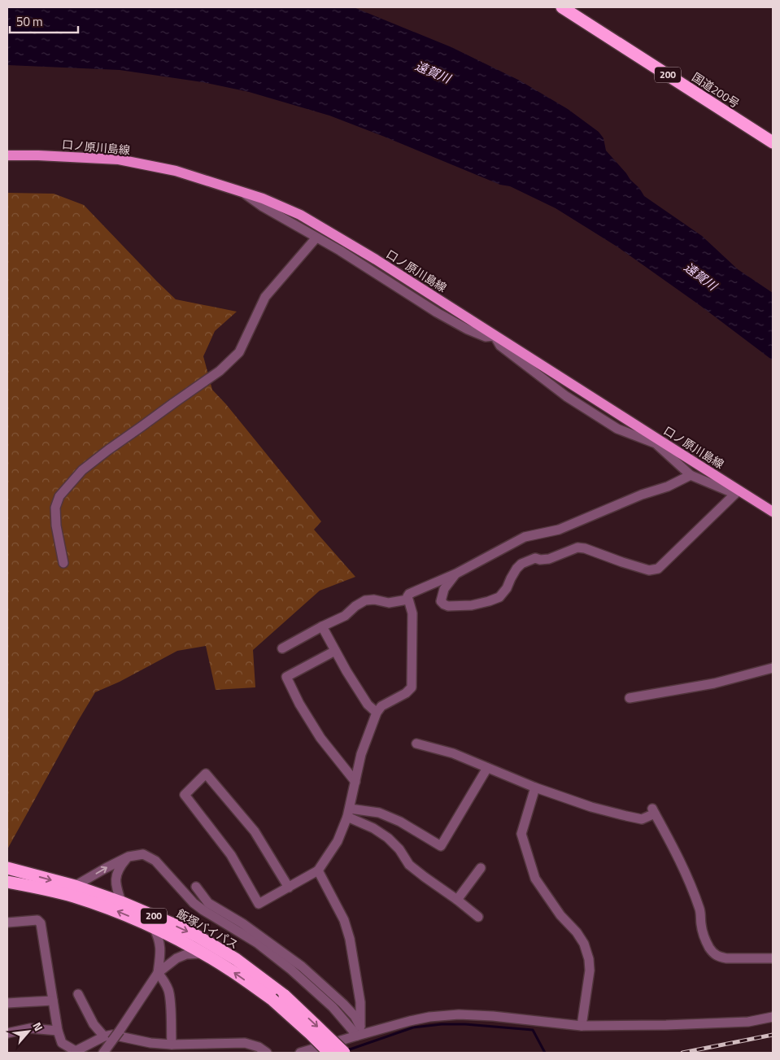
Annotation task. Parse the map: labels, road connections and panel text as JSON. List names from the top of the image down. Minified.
{"streets":{"highway":["200","国道200号","飯塚バイパス"],"main road":["口ノ原川島線"]},"water":["遠賀川"],"scale_bar":"50 m","north":"top right"}
